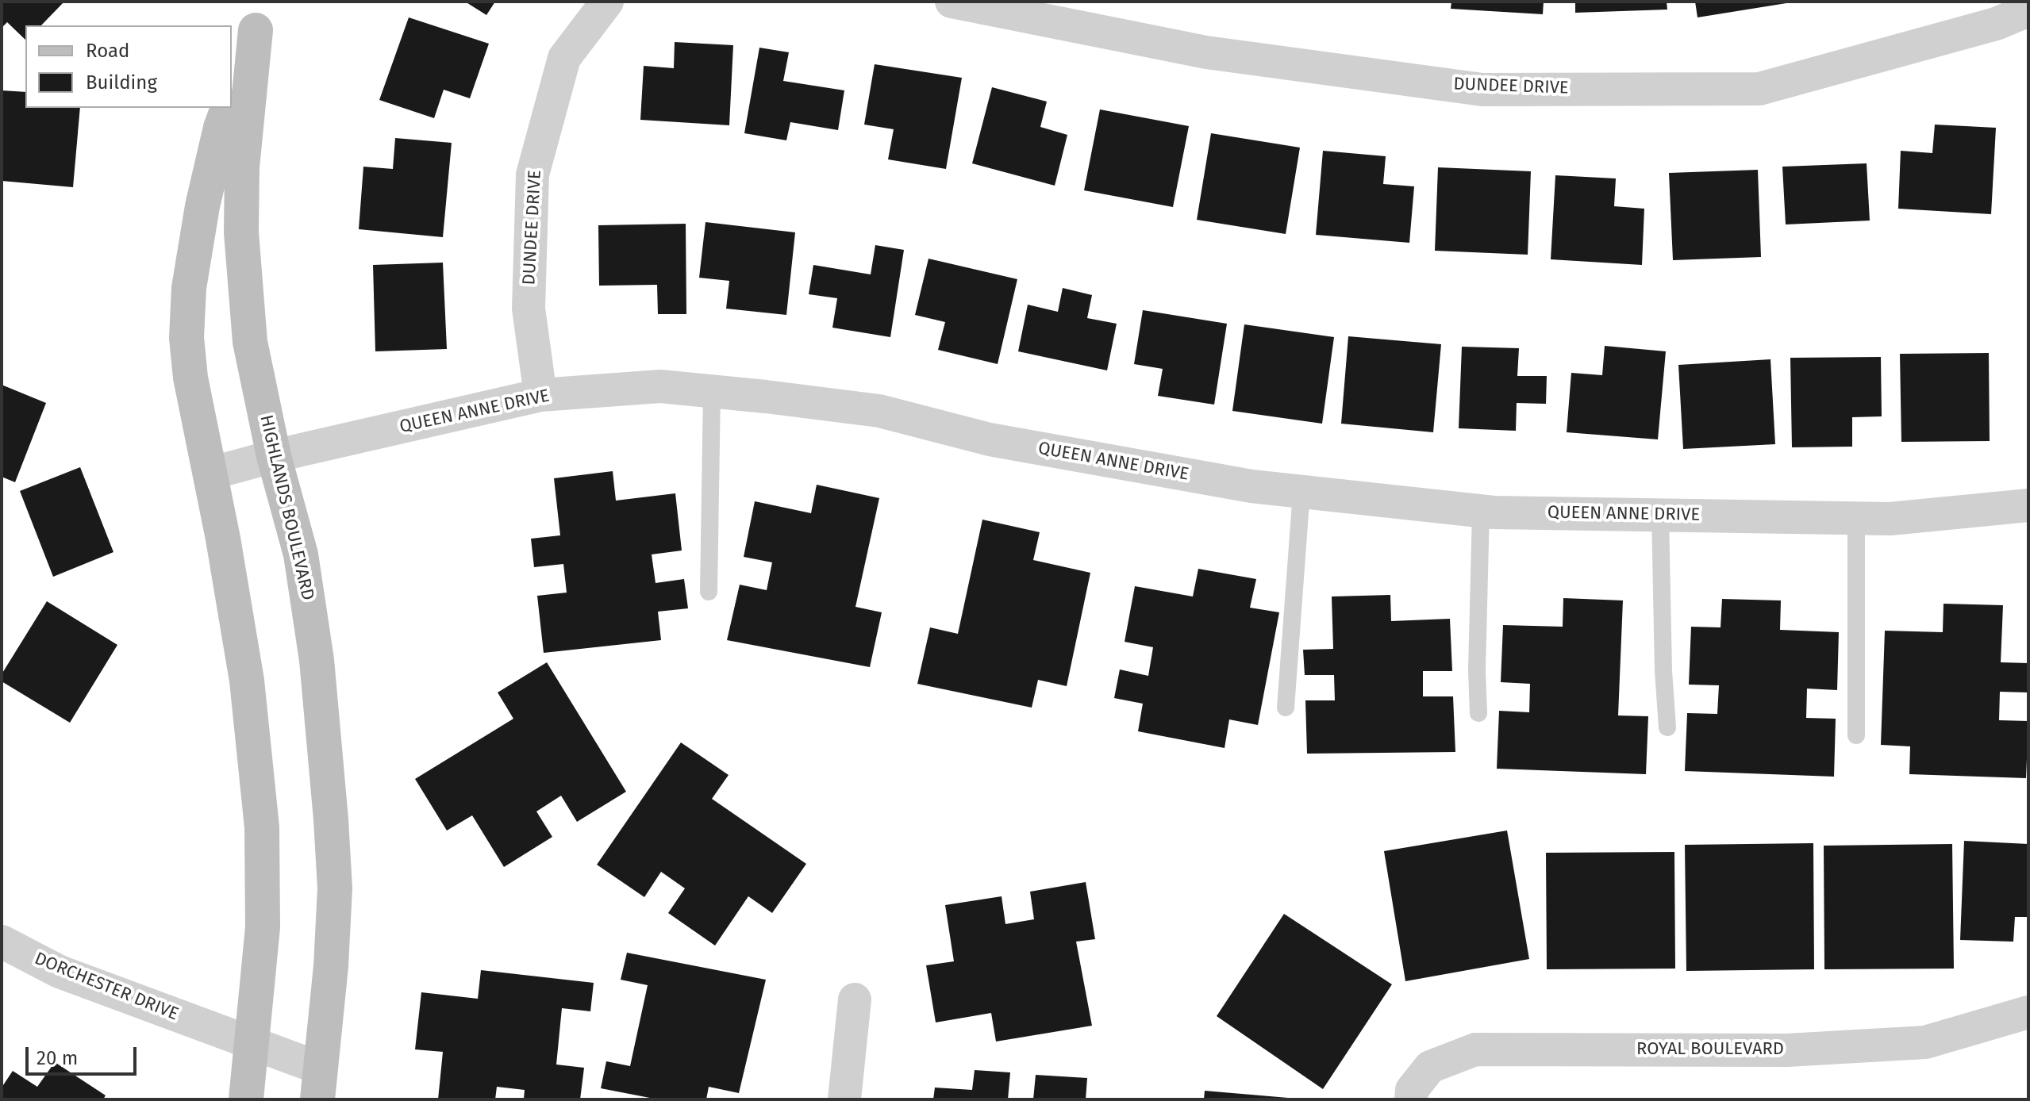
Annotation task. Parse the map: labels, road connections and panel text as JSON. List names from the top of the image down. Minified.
{"streets":{"street":["DUNDEE DRIVE","QUEEN ANNE DRIVE","HIGHLANDS BOULEVARD","DORCHESTER DRIVE","ROYAL BOULEVARD"]},"crossings":[["DUNDEE DRIVE","QUEEN ANNE DRIVE"],["QUEEN ANNE DRIVE","HIGHLANDS BOULEVARD"],["HIGHLANDS BOULEVARD","DORCHESTER DRIVE"]],"legend":["Road","Building"],"scale_bar":"20 m"}
